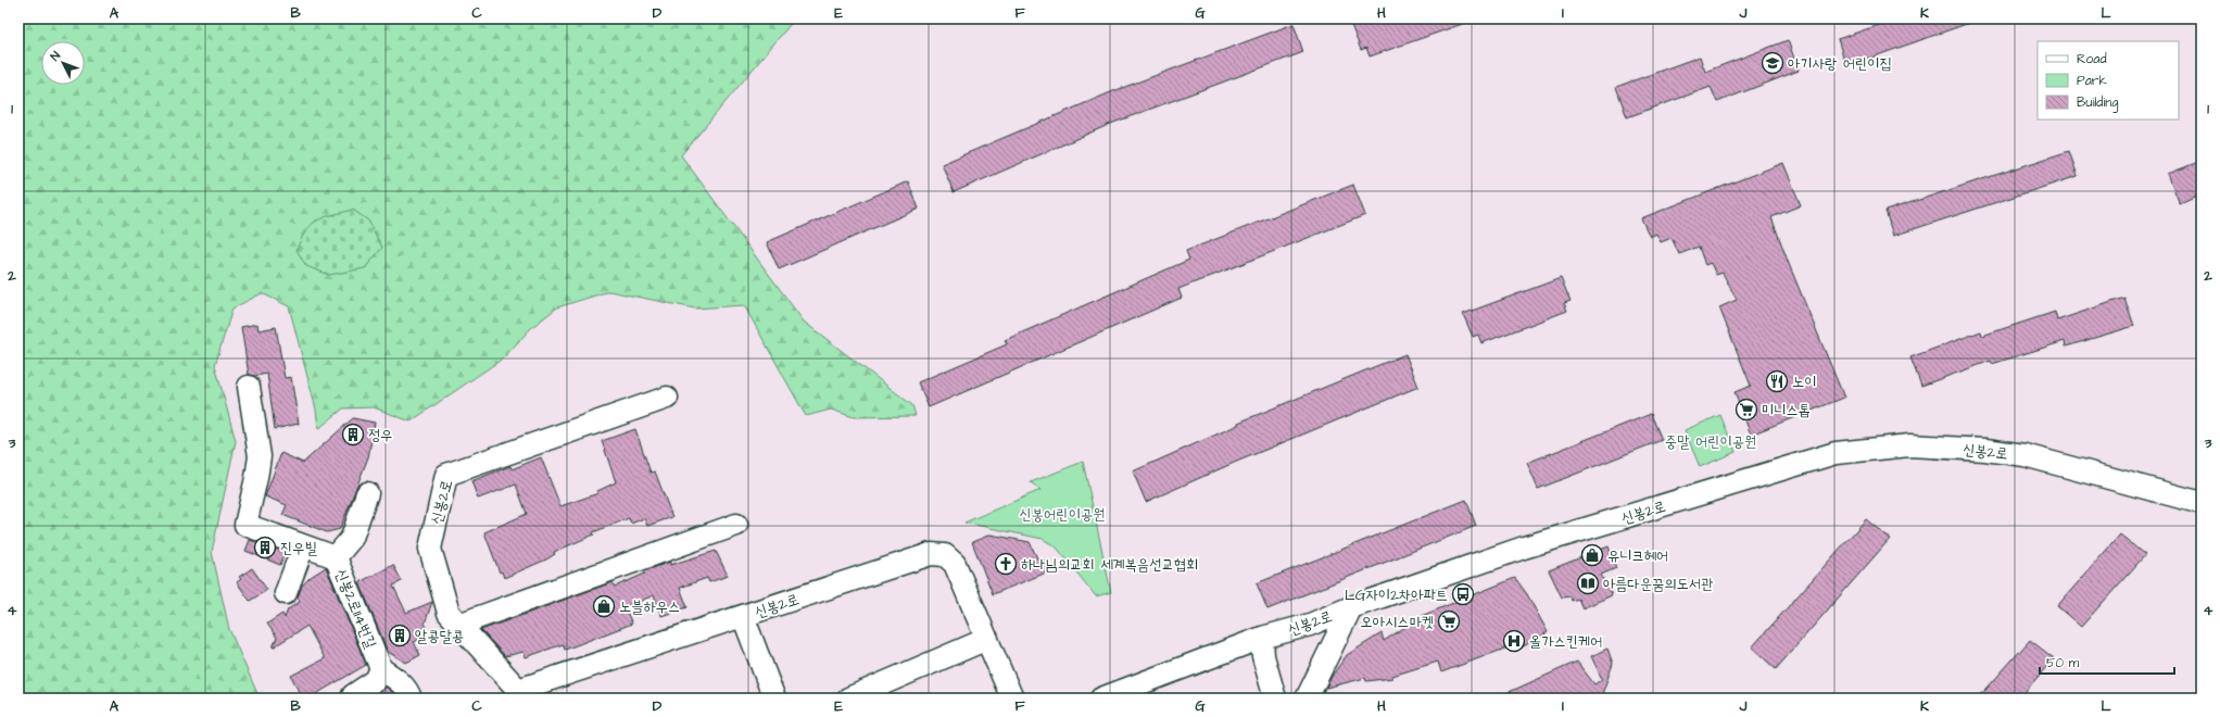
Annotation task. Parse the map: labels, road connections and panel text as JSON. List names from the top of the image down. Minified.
{"streets":{"street":["신봉2로","신봉2로114번길"]},"parks":["중말 어린이공원","신봉어린이공원"],"places":{"school or university":["아기사랑 어린이집"],"restaurant":["노이"],"supermarket":["미니스톱","오아시스마켓"],"building":["정우","진우빌","알콩달콩"],"shop":["유니크헤어","노블하우스"],"church":["하나님의교회 세계복음선교협회"],"library":["아름다운꿈의도서관"],"bus stop":["LG자이2차아파트"],"hospital":["올가스킨케어"]},"legend":["Road","Park","Building"],"scale_bar":"50 m","north":"top left","grid":{"columns":["A","B","C","D","E","F","G","H","I","J","K","L"],"rows":["1","2","3","4"]}}
